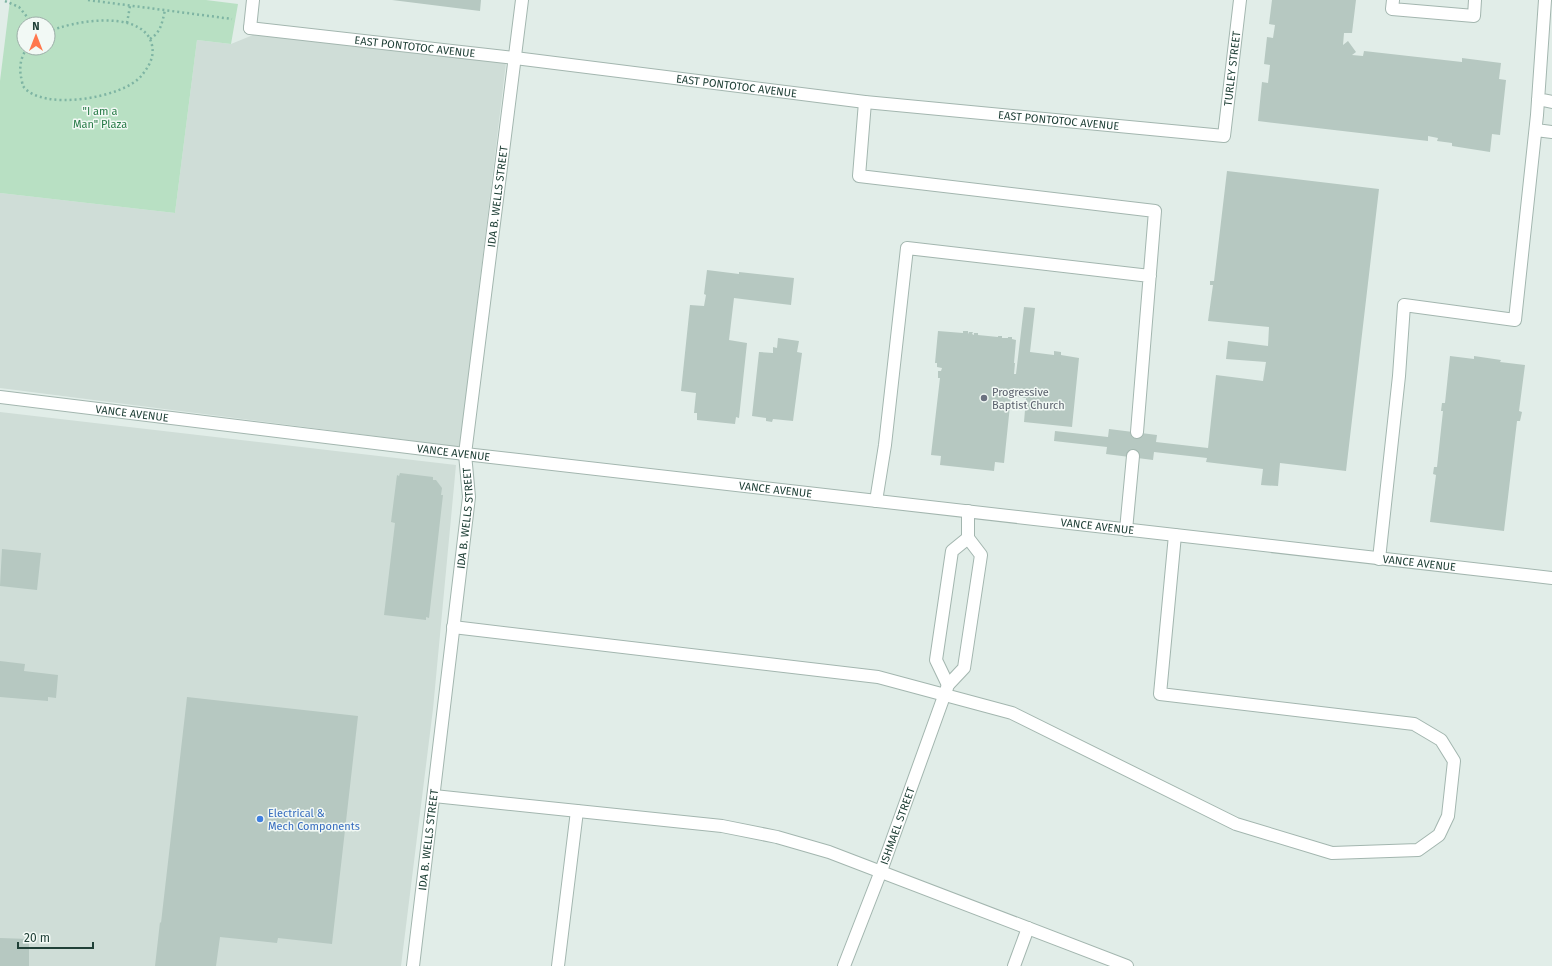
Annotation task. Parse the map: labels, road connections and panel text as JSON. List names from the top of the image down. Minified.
{"streets":{"street":["EAST PONTOTOC AVENUE","TURLEY STREET","IDA B. WELLS STREET","VANCE AVENUE","ISHMAEL STREET"]},"crossings":[["EAST PONTOTOC AVENUE","TURLEY STREET"],["EAST PONTOTOC AVENUE","IDA B. WELLS STREET"],["IDA B. WELLS STREET","VANCE AVENUE"]],"parks":["\"I am a Man\" Plaza"],"places":["Progressive Baptist Church","Electrical & Mech Components"],"scale_bar":"20 m","north":"top"}
